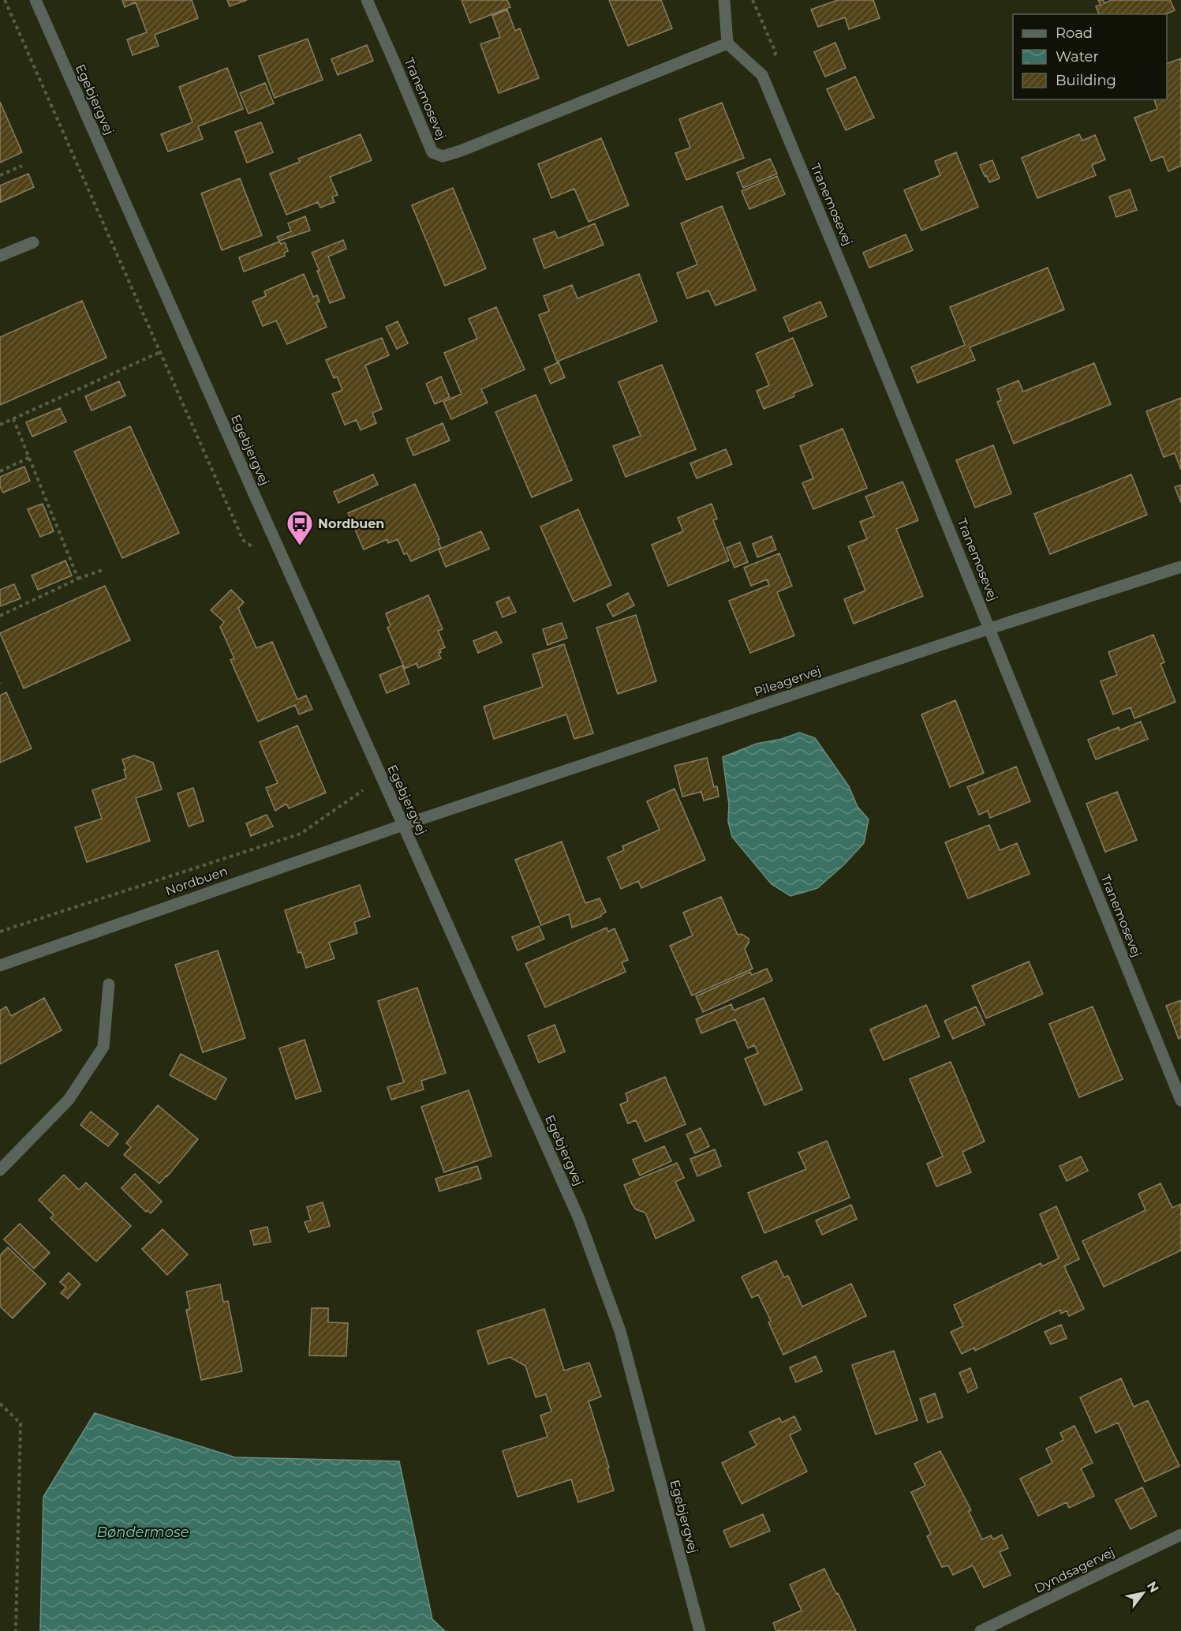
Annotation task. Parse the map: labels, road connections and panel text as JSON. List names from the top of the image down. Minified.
{"streets":{"street":["Tranemosevej","Egebjergvej","Pileagervej","Nordbuen","Dyndsagervej"]},"crossings":[["Tranemosevej","Pileagervej"],["Egebjergvej","Pileagervej"],["Egebjergvej","Nordbuen"],["Pileagervej","Nordbuen"]],"water":["Bøndermose"],"places":{"bus stop":["Nordbuen"]},"legend":["Road","Water","Building"],"north":"top right"}
